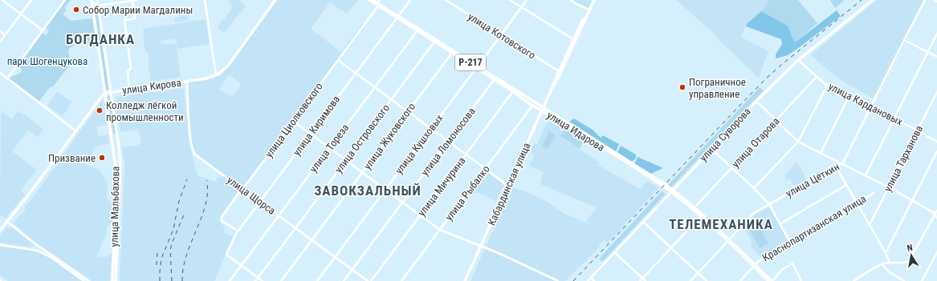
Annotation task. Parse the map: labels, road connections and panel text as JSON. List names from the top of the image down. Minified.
{"streets":{"main road":["Р-217","улица Кирова","улица Идарова","улица Суворова","Кабардинская улица","улица Мальбахова"],"street":["улица Котовского","улица Кардановых","улица Циолковского","улица Киримова","улица Жуковского","улица Островского","улица Ломоносова","улица Отарова","улица Кушховых","улица Тореза","улица Тарханова","улица Цеткин","улица Мичурина","улица Рыбалко","улица Щорса","Краснопартизанская улица"]},"crossings":[["улица Котовского","улица Кушховых"],["улица Котовского","Кабардинская улица"],["улица Кирова","улица Щорса"],["улица Кирова","улица Мальбахова"],["улица Кардановых","улица Суворова"],["улица Кардановых","улица Отарова"],["улица Кардановых","улица Тарханова"],["улица Кардановых","улица Цеткин"],["улица Циолковского","улица Идарова"],["улица Циолковского","улица Щорса"],["улица Киримова","улица Идарова"],["улица Киримова","улица Тореза"],["улица Киримова","улица Щорса"],["улица Идарова","улица Суворова"],["улица Идарова","улица Жуковского"],["улица Идарова","улица Островского"],["улица Идарова","улица Ломоносова"],["улица Идарова","улица Отарова"],["улица Идарова","улица Кушховых"],["улица Идарова","улица Тореза"],["улица Идарова","улица Цеткин"],["улица Идарова","Кабардинская улица"],["улица Идарова","улица Мичурина"],["улица Идарова","улица Рыбалко"],["улица Идарова","Краснопартизанская улица"],["улица Жуковского","улица Щорса"],["улица Островского","улица Щорса"],["улица Ломоносова","улица Щорса"],["улица Кушховых","улица Щорса"],["улица Тореза","улица Щорса"]],"districts":["БОГДАНКА","ЗАВОКЗАЛЬНЫЙ","ТЕЛЕМЕХАНИКА"],"parks":["парк Шогенцукова"],"places":["Собор Марии Магдалины","Пограничное управление","Колледж лёгкой промышленности","Призвание"],"north":"top"}
